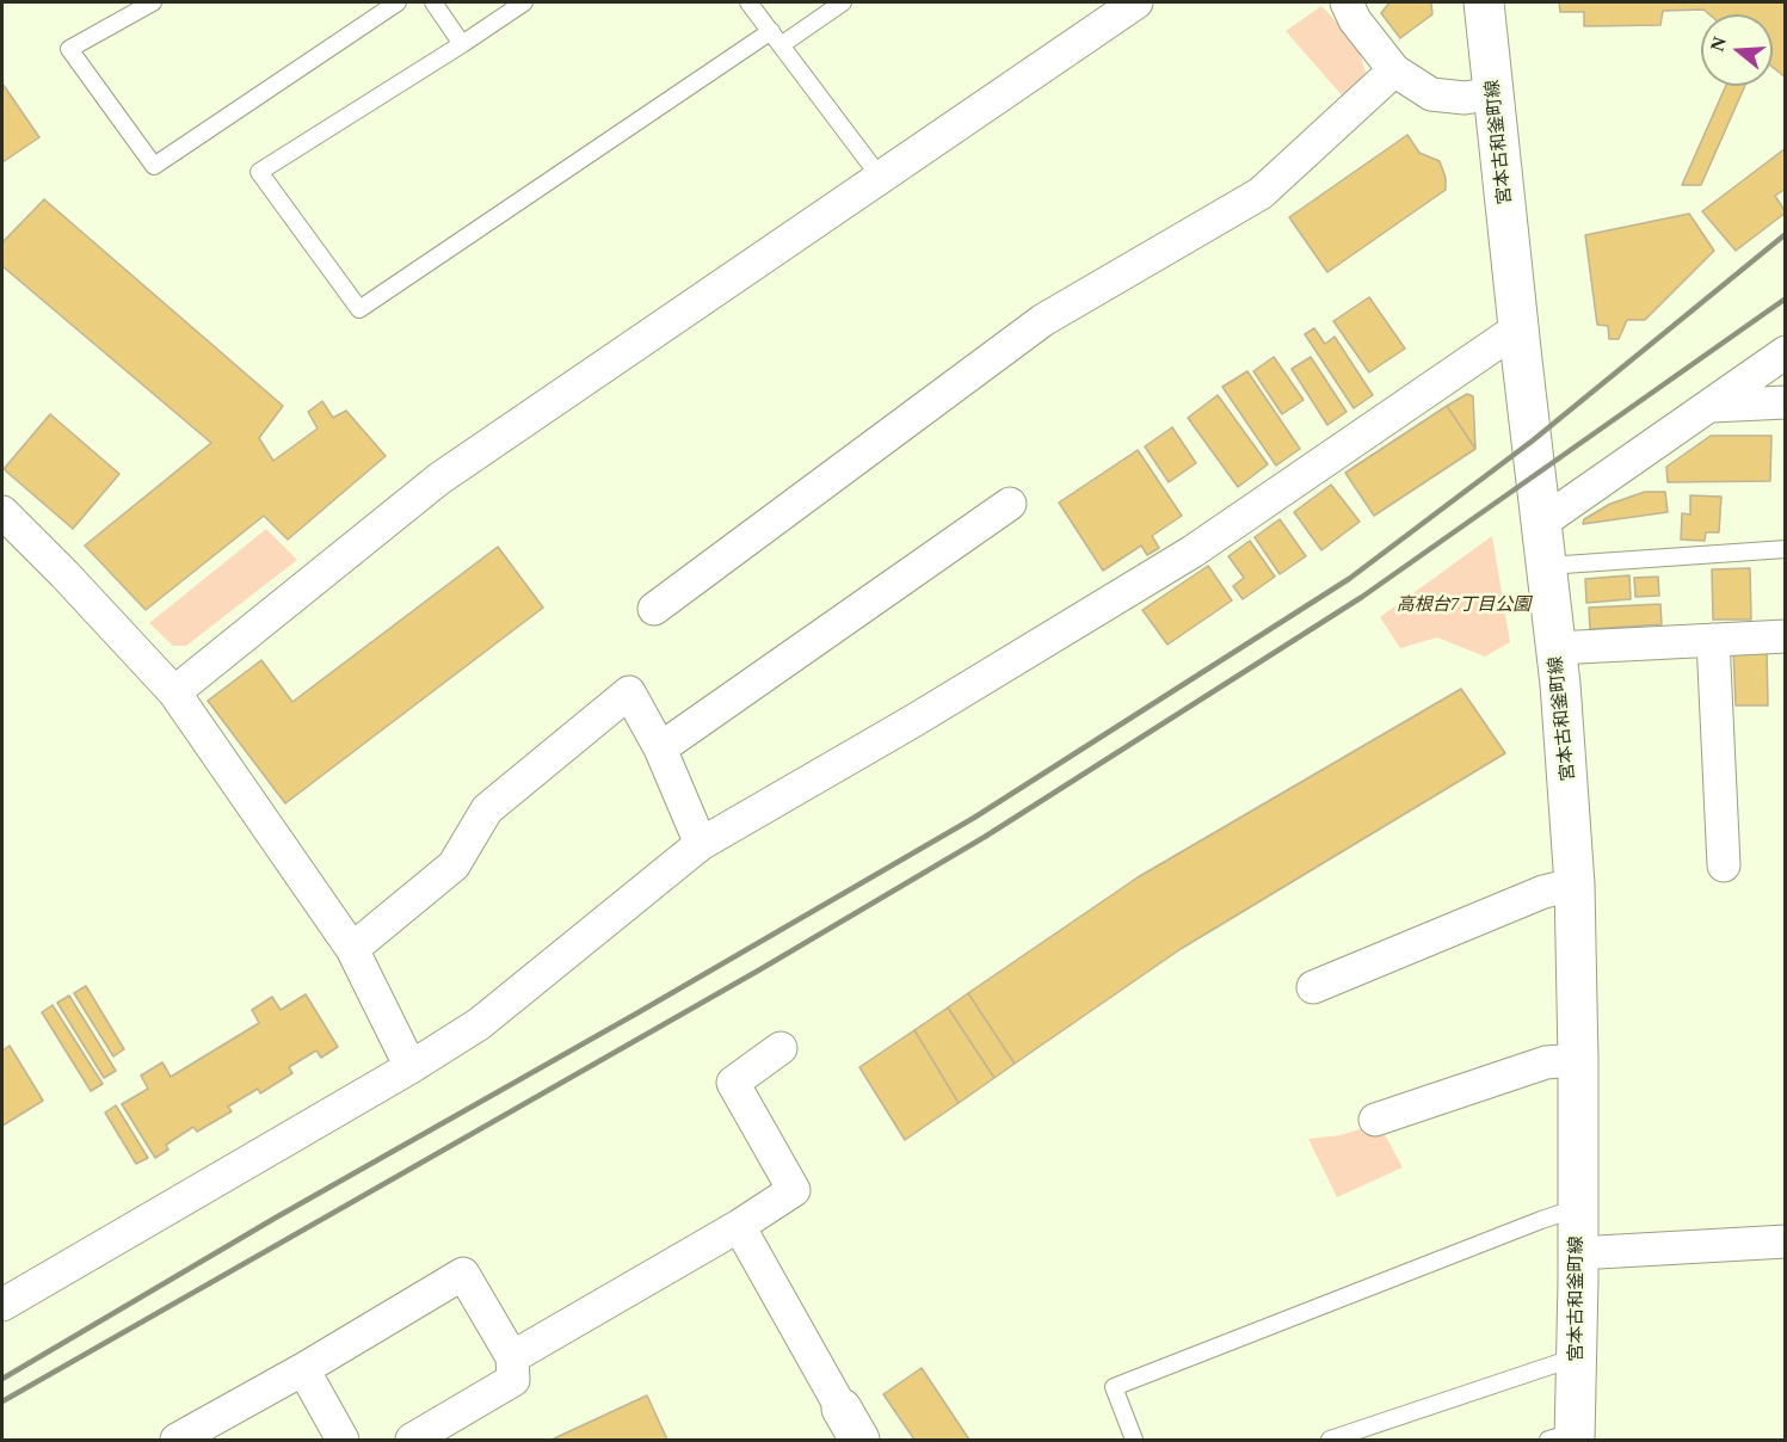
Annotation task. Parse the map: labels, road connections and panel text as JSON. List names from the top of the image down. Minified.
{"streets":{"street":["宮本古和釜町線"]},"parks":["高根台7丁目公園"],"north":"left"}
